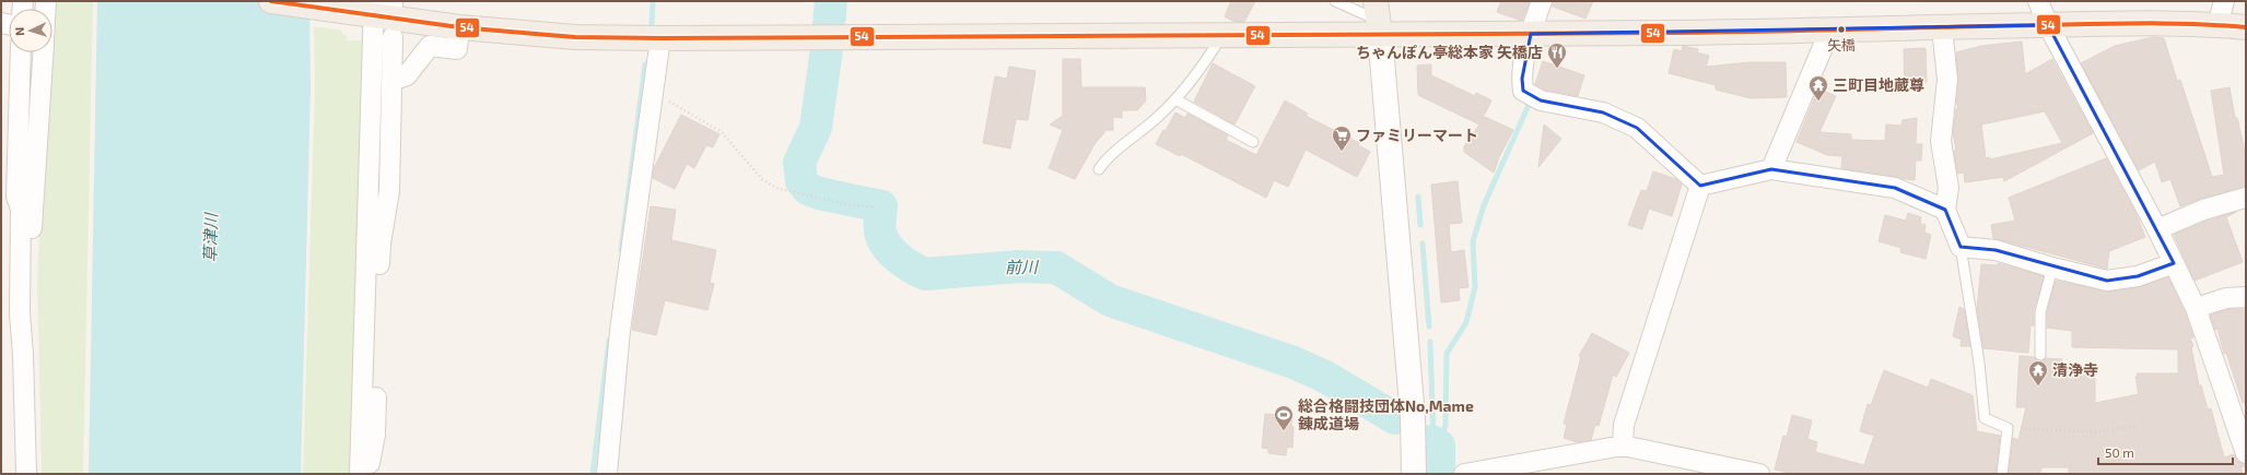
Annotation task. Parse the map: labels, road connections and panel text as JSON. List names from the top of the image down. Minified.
{"water":["草津川","前川"],"places":{"other":["矢橋"],"restaurant":["ちゃんぽん亭総本家 矢橋店"],"temple":["三町目地蔵尊","清浄寺"],"supermarket":["ファミリーマート"],"sports":["総合格闘技団体No,Mame 錬成道場"]},"lines":["transit line 54"],"scale_bar":"50 m","north":"left"}
